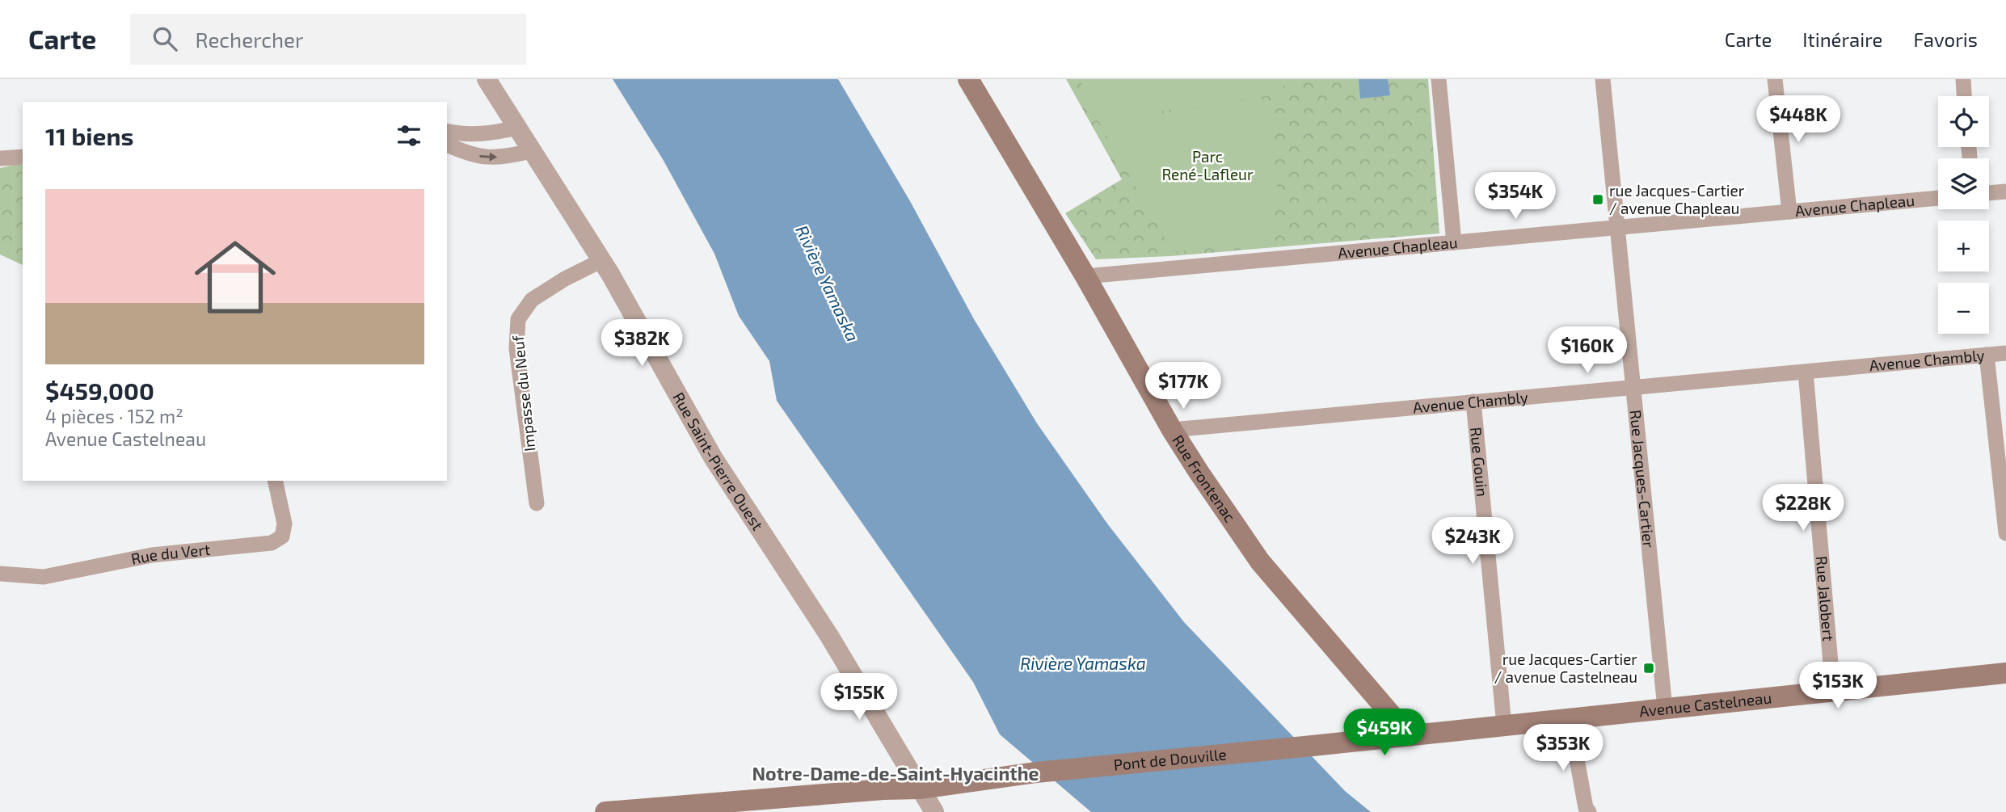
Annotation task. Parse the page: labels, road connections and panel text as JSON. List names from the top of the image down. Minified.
{"streets":{"main road":["Rue Frontenac","Avenue Castelneau","Pont de Douville"],"street":["Avenue Chapleau","Avenue Chambly","Impasse du Neuf","Rue Saint-Pierre Ouest","Rue Gouin","Rue Jacques-Cartier","Rue du Vert","Rue Jalobert"]},"crossings":[["Avenue Chapleau","Rue Jacques-Cartier"],["Avenue Chapleau","Rue Frontenac"],["Avenue Chambly","Rue Gouin"],["Avenue Chambly","Rue Jacques-Cartier"],["Avenue Chambly","Rue Frontenac"],["Avenue Chambly","Rue Jalobert"],["Impasse du Neuf","Rue Saint-Pierre Ouest"],["Rue Saint-Pierre Ouest","Pont de Douville"],["Rue Gouin","Avenue Castelneau"],["Rue Jacques-Cartier","Avenue Castelneau"],["Rue Frontenac","Avenue Castelneau"],["Rue Jalobert","Avenue Castelneau"],["Avenue Castelneau","Pont de Douville"]],"districts":["Notre-Dame-de-Saint-Hyacinthe"],"water":["Rivière Yamaska"],"parks":["Parc René-Lafleur"],"places":{"transit":["rue Jacques-Cartier / avenue Chapleau","rue Jacques-Cartier / avenue Castelneau"]},"page":{"header":"Carte","search":"Rechercher","nav":["Carte","Itinéraire","Favoris"],"price":["$448K","$354K","$382K","$160K","$177K","$228K","$243K","$153K","$155K","$459K","$353K"],"map_buttons":["+","−"],"heading":"11 biens","list":[{"name":"$459,000","note":"4 pièces · 152 m² · Avenue Castelneau"}]}}
